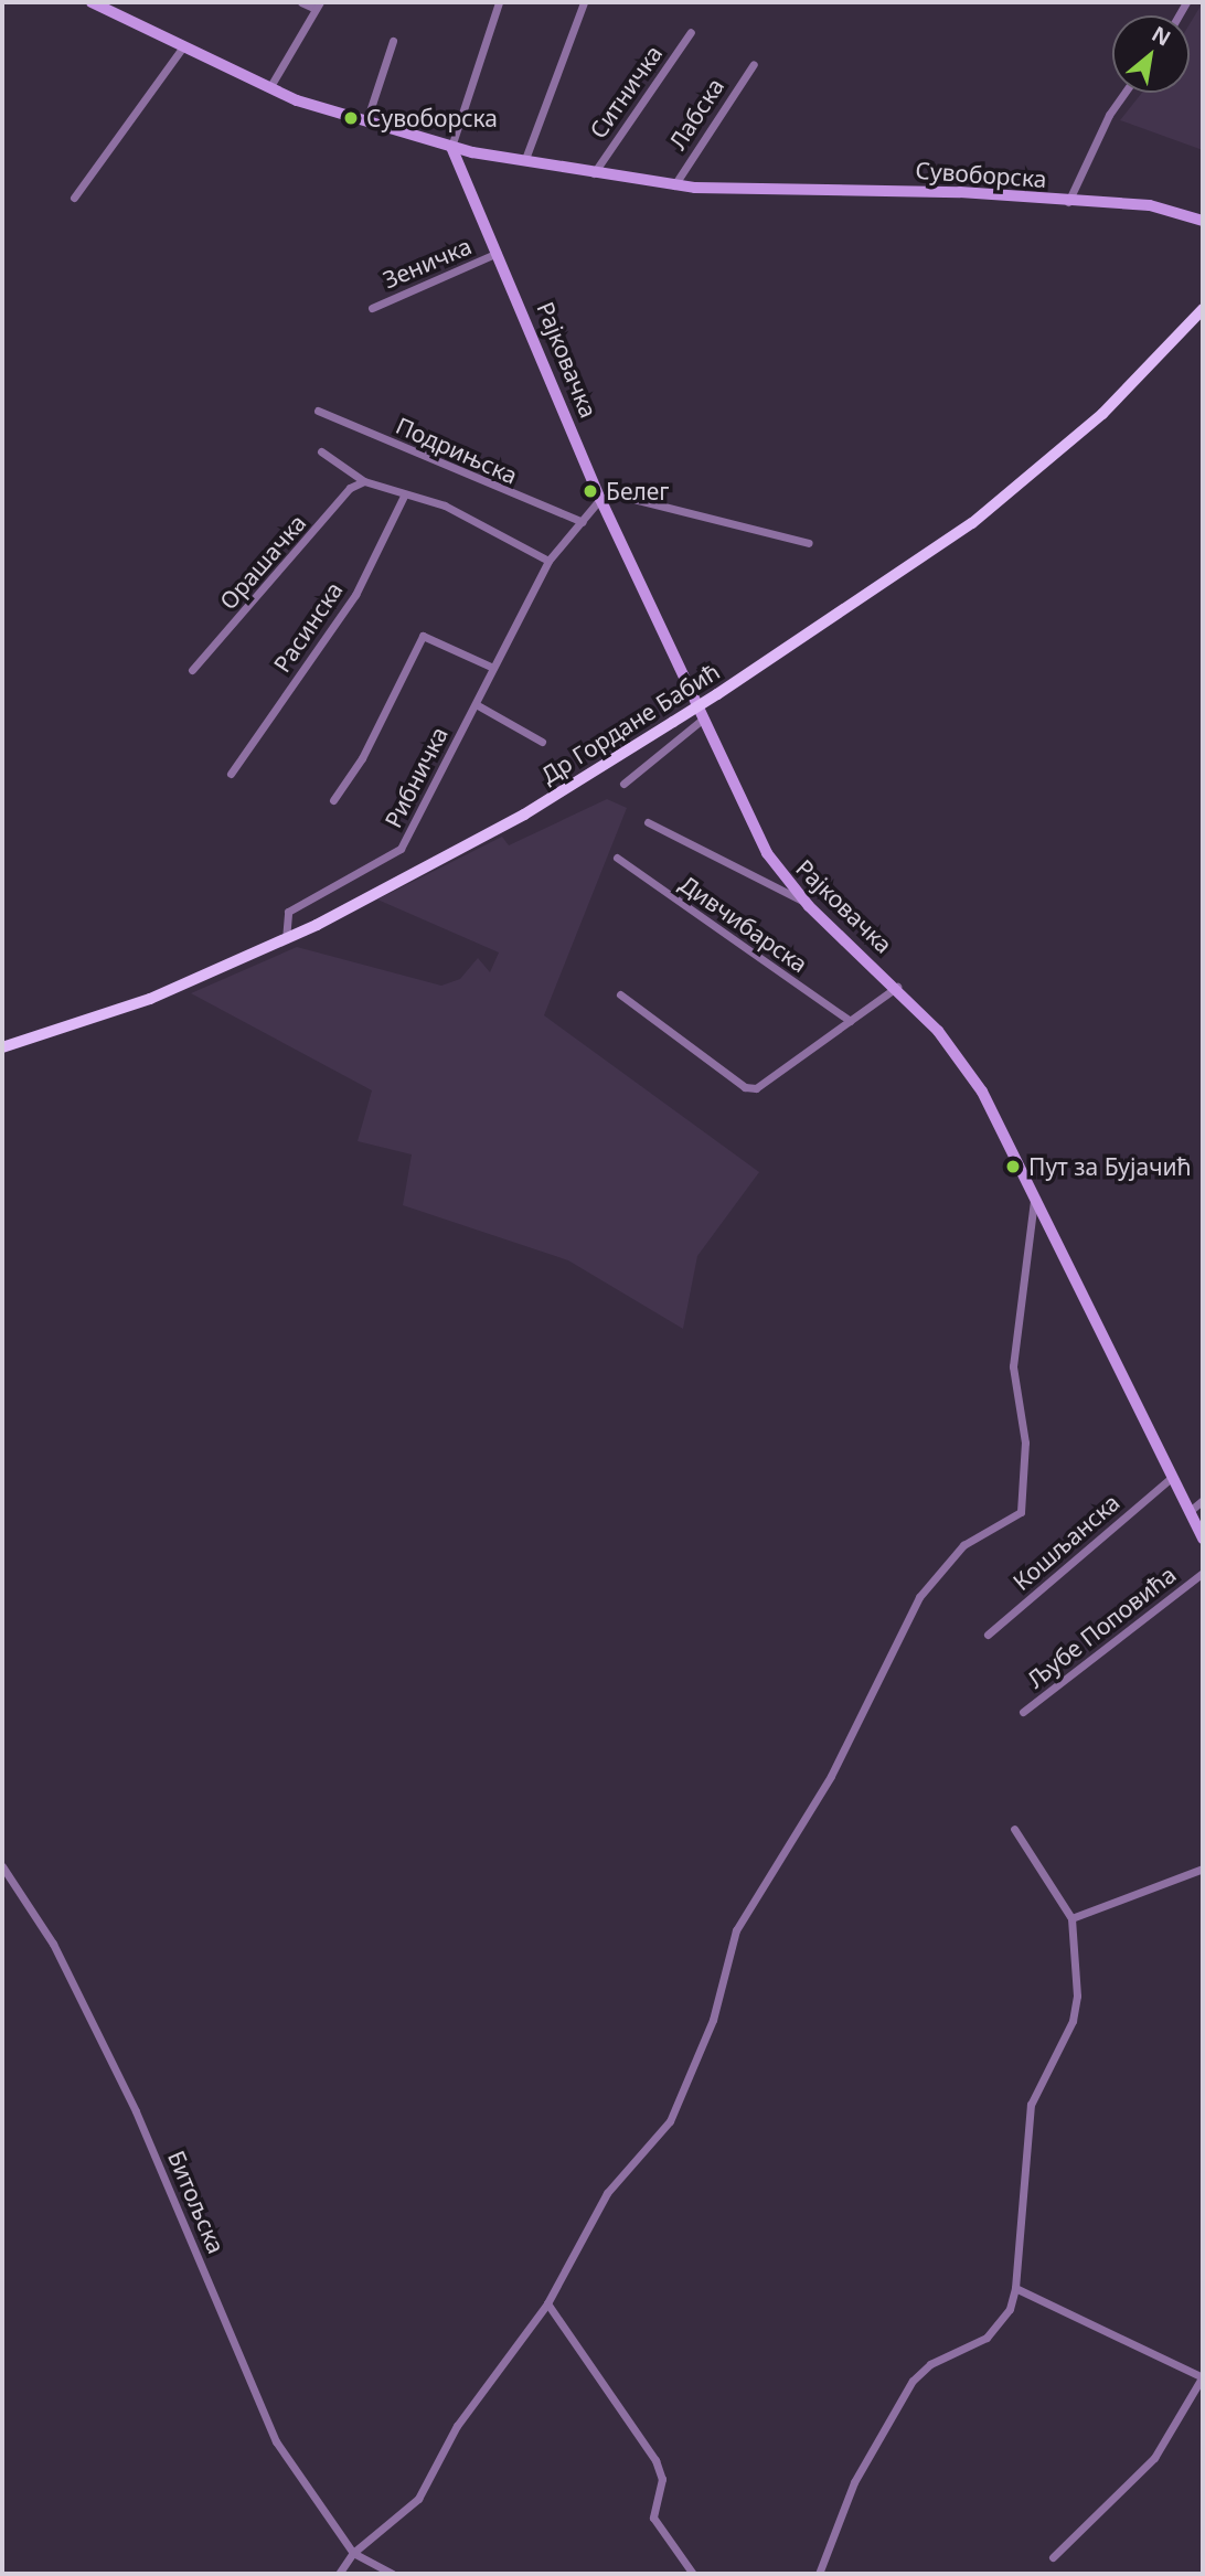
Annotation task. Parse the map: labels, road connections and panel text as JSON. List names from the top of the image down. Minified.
{"streets":{"main road":["Сувоборска","Рајковачка","Др Гордане Бабић"],"street":["Ситничка","Лабска","Зеничка","Подрињска","Орашачка","Расинска","Рибничка","Дивчибарска","Кошљанска","Љубе Поповића","Битољска"]},"crossings":[["Ситничка","Сувоборска"],["Лабска","Сувоборска"],["Сувоборска","Рајковачка"],["Зеничка","Рајковачка"],["Рајковачка","Рибничка"],["Рајковачка","Кошљанска"],["Подрињска","Рибничка"],["Др Гордане Бабић","Рибничка"]],"places":["Сувоборска","Белег","Пут за Бујачић"],"north":"top right"}
